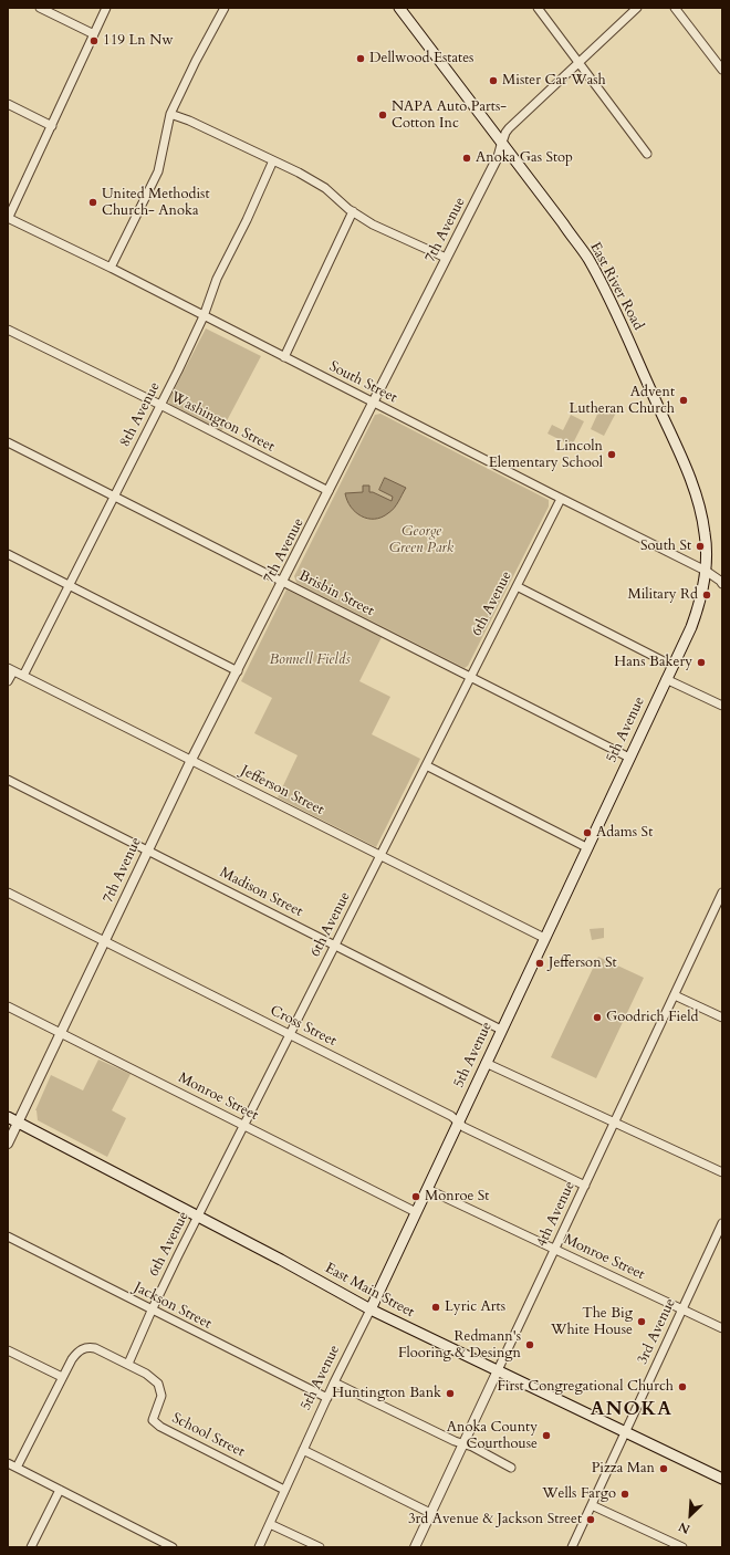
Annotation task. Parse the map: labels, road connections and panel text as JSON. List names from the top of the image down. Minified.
{"streets":{"main road":["East River Road","5th Avenue","East Main Street"],"street":["7th Avenue","South Street","8th Avenue","Washington Street","Brisbin Street","6th Avenue","Jefferson Street","Madison Street","Cross Street","Monroe Street","4th Avenue","Jackson Street","3rd Avenue","School Street"]},"crossings":[["7th Avenue","East River Road"],["7th Avenue","South Street"],["7th Avenue","Washington Street"],["7th Avenue","Brisbin Street"],["7th Avenue","Jefferson Street"],["7th Avenue","Madison Street"],["7th Avenue","Cross Street"],["7th Avenue","Monroe Street"],["7th Avenue","East Main Street"],["East River Road","South Street"],["East River Road","5th Avenue"],["South Street","8th Avenue"],["South Street","6th Avenue"],["South Street","5th Avenue"],["8th Avenue","Washington Street"],["8th Avenue","Brisbin Street"],["8th Avenue","Jefferson Street"],["Brisbin Street","6th Avenue"],["Brisbin Street","5th Avenue"],["6th Avenue","Jefferson Street"],["6th Avenue","Madison Street"],["6th Avenue","Cross Street"],["6th Avenue","Monroe Street"],["6th Avenue","East Main Street"],["6th Avenue","Jackson Street"],["6th Avenue","School Street"],["5th Avenue","Jefferson Street"],["5th Avenue","Madison Street"],["5th Avenue","Cross Street"],["5th Avenue","Monroe Street"],["5th Avenue","East Main Street"],["5th Avenue","Jackson Street"],["5th Avenue","School Street"],["Cross Street","4th Avenue"],["Monroe Street","4th Avenue"],["Monroe Street","3rd Avenue"],["4th Avenue","East Main Street"],["East Main Street","3rd Avenue"]],"districts":["ANOKA"],"parks":["George Green Park","Bonnell Fields"],"places":["119 Ln Nw","Dellwood Estates","Mister Car Wash","NAPA Auto Parts- Cotton Inc","Anoka Gas Stop","United Methodist Church- Anoka","Advent Lutheran Church","Lincoln Elementary School","South St","Military Rd","Hans Bakery","Adams St","Jefferson St","Goodrich Field","Monroe St","Lyric Arts","The Big White House","Redmann's Flooring & Desingn","First Congregational Church","Huntington Bank","Anoka County Courthouse","Pizza Man","Wells Fargo","3rd Avenue & Jackson Street"],"north":"bottom left"}
